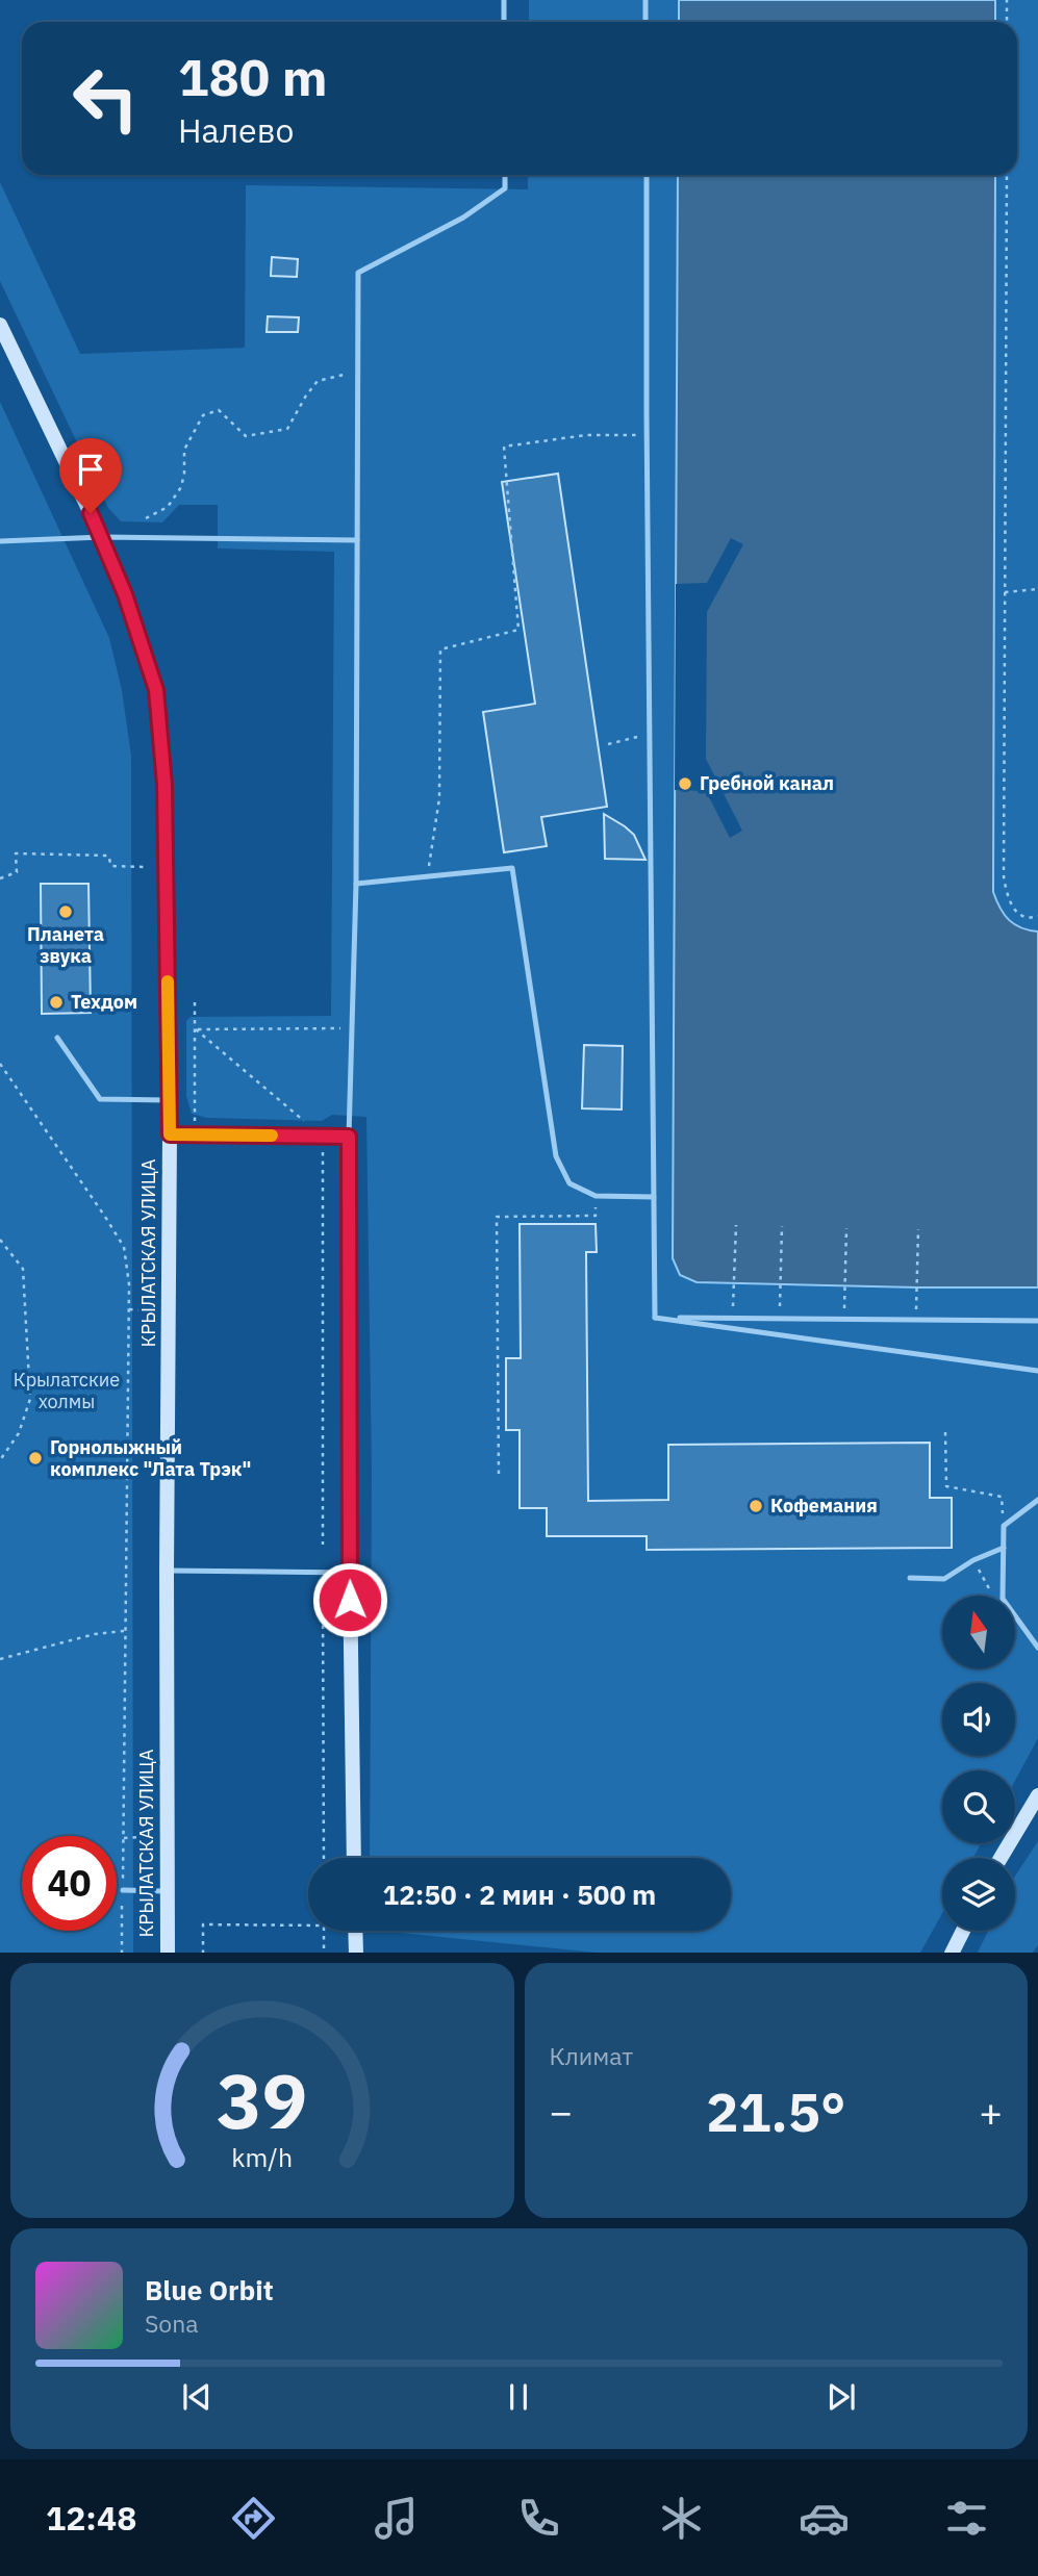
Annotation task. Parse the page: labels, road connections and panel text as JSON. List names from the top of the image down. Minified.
{"streets":{"main road":["КРЫЛАТСКАЯ УЛИЦА"]},"parks":["Крылатские холмы"],"places":["Гребной канал","Планета звука","Техдом","Горнолыжный комплекс \"Лата Трэк\"","Кофемания"],"north":"top","page":{"turn":["180 m","Налево"],"limit":"40","trip":"12:50 · 2 мин · 500 m","tile":"Климат","heat":["−","21.5°","+"],"song":["Blue Orbit","Sona"],"tabs":"12:48","gauge":["39","km/h"]}}
